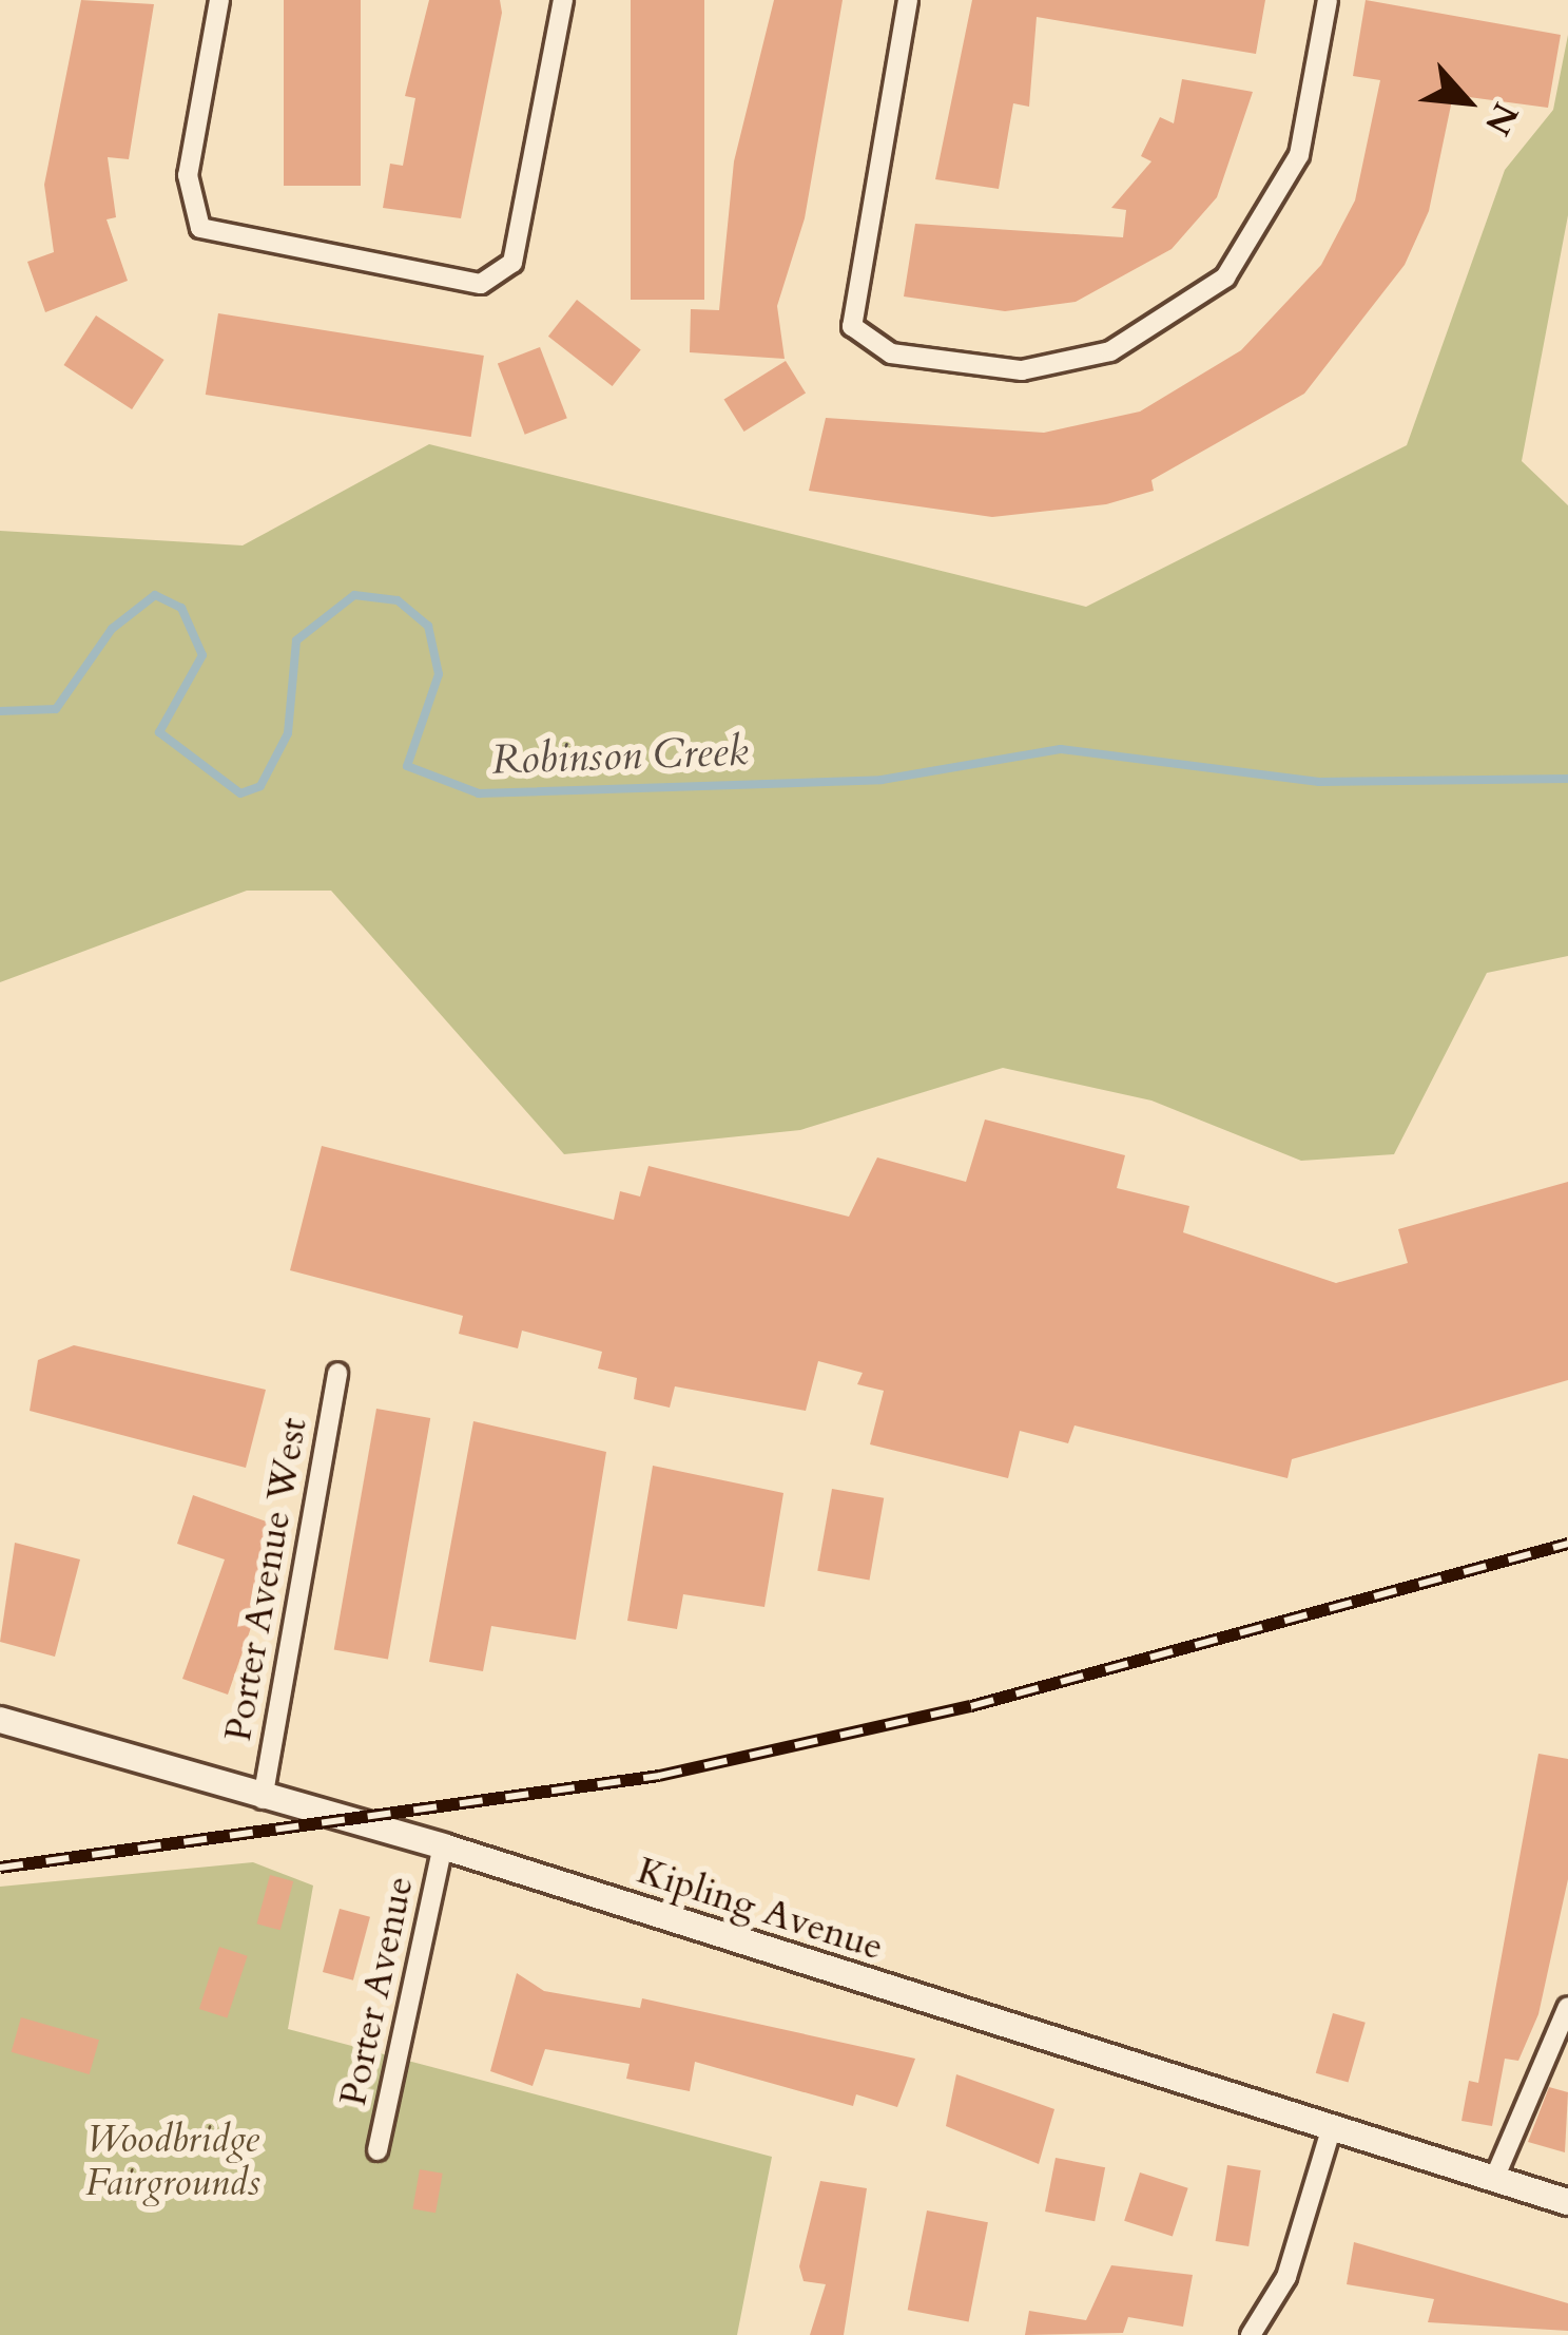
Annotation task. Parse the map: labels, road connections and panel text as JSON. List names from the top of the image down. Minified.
{"streets":{"street":["Porter Avenue West","Kipling Avenue","Porter Avenue"]},"crossings":[["Porter Avenue West","Kipling Avenue"],["Kipling Avenue","Porter Avenue"]],"water":["Robinson Creek"],"parks":["Woodbridge Fairgrounds"],"north":"bottom right"}
